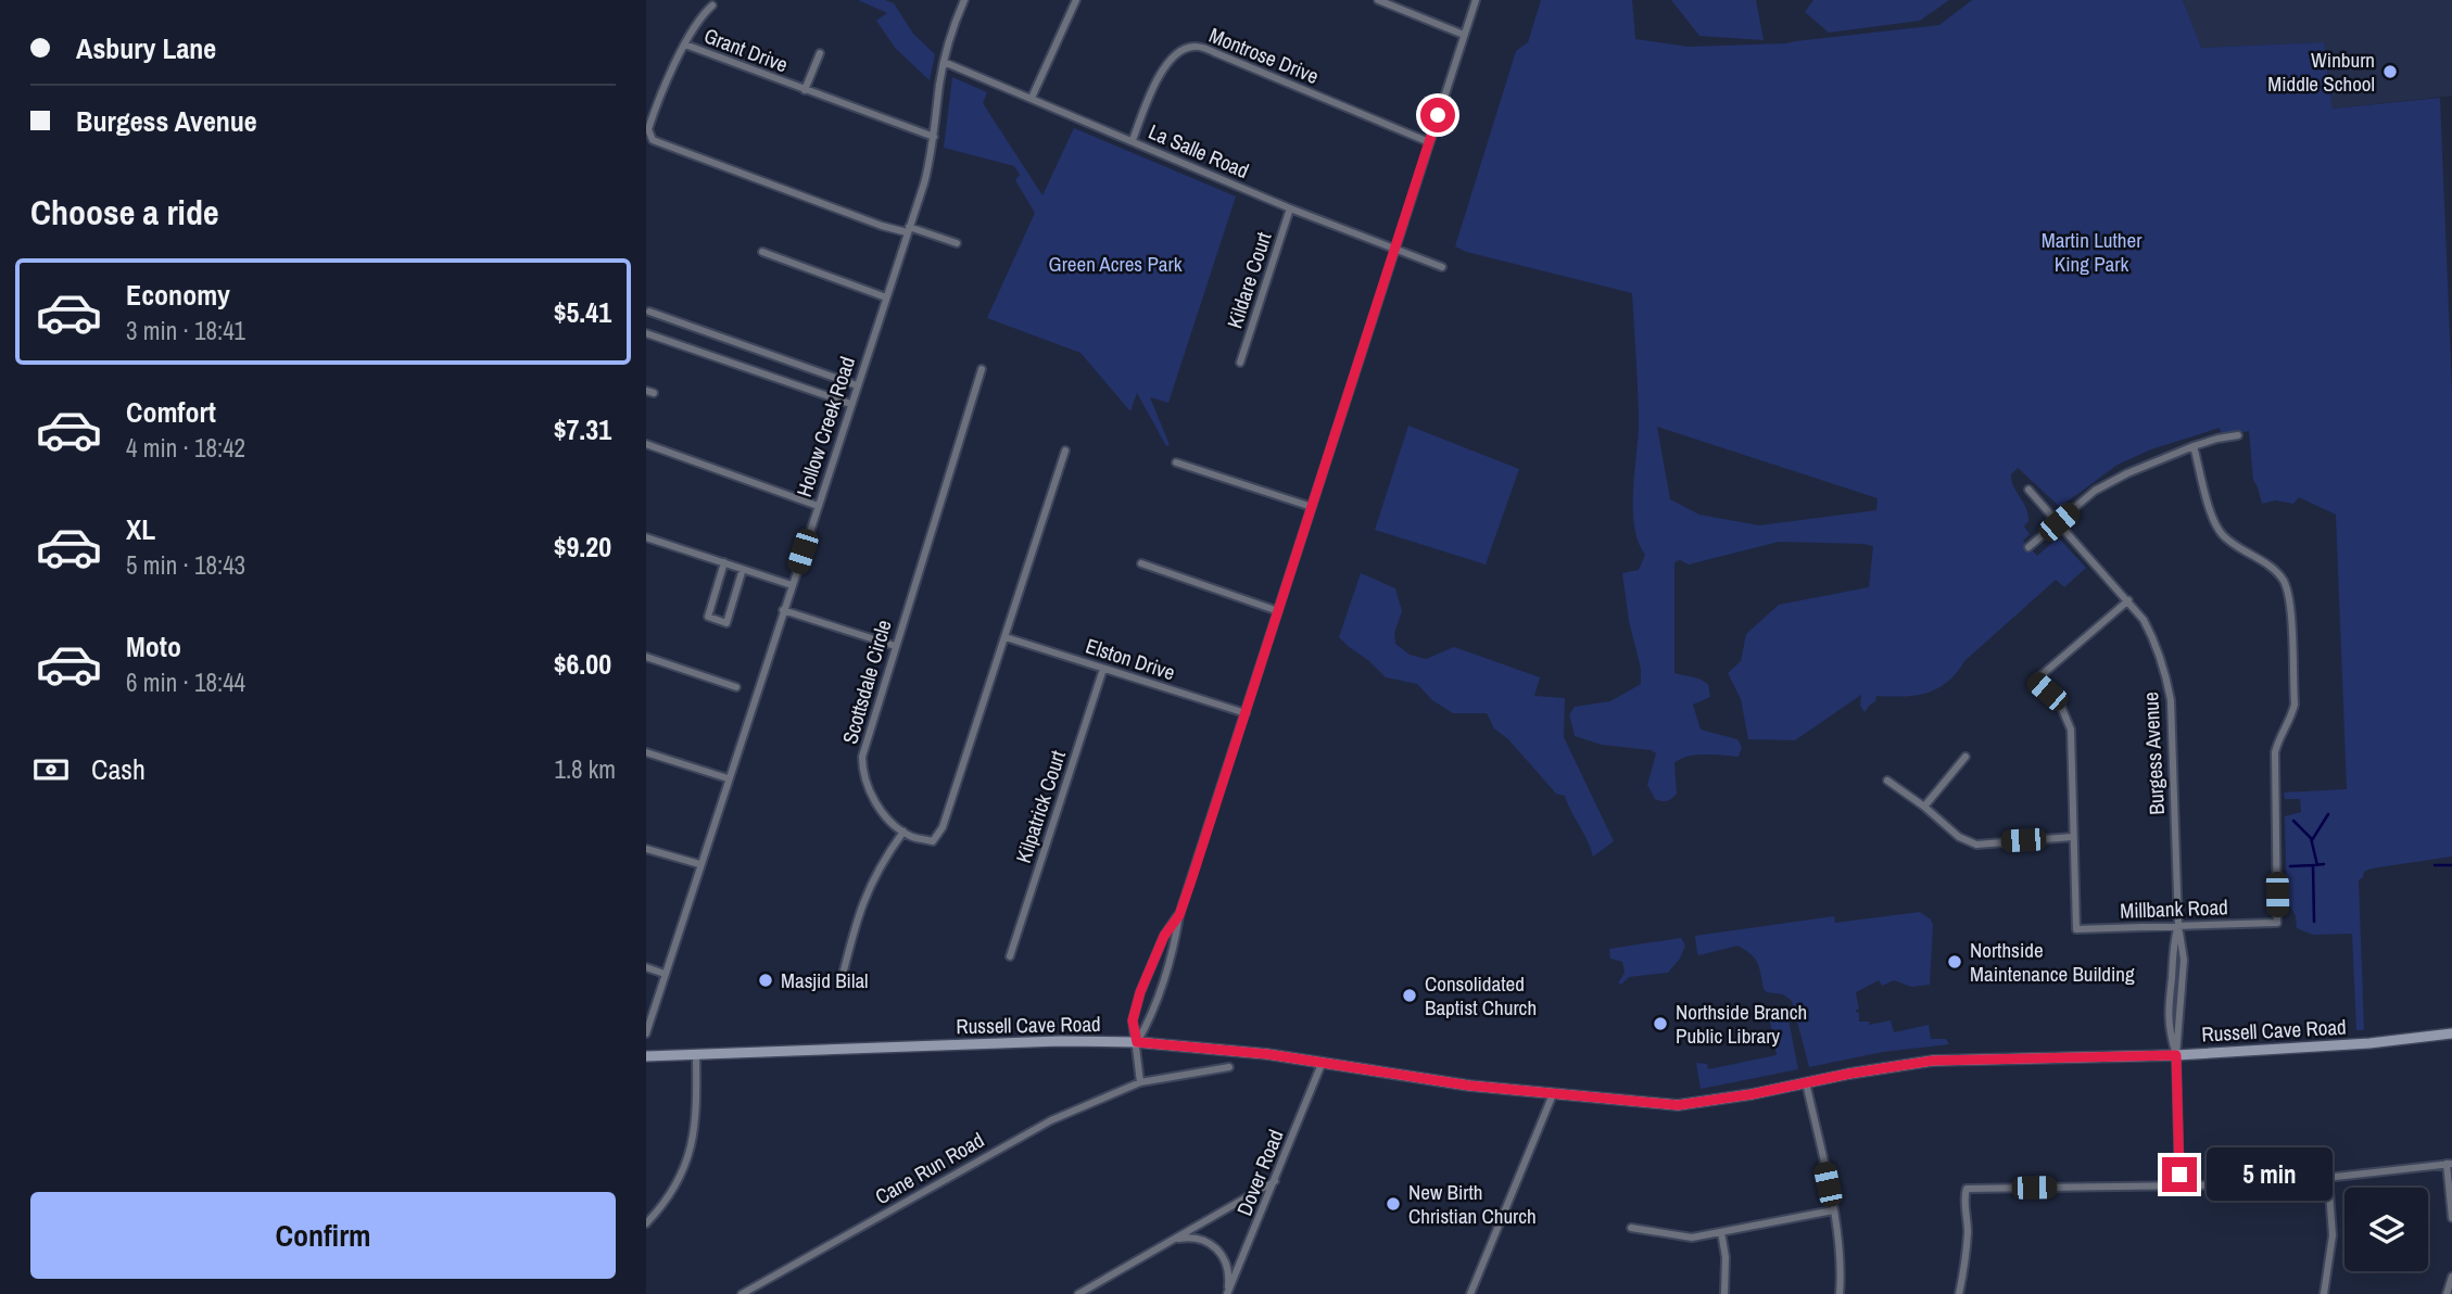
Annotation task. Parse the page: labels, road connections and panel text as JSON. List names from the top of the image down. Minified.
{"streets":{"main road":["Russell Cave Road"],"street":["Grant Drive","Montrose Drive","La Salle Road","Kildare Court","Hollow Creek Road","Elston Drive","Scottsdale Circle","Burgess Avenue","Kilpatrick Court","Millbank Road","Cane Run Road","Dover Road"]},"crossings":[["Grant Drive","Hollow Creek Road"],["Montrose Drive","La Salle Road"],["La Salle Road","Kildare Court"],["La Salle Road","Hollow Creek Road"],["Elston Drive","Kilpatrick Court"],["Burgess Avenue","Millbank Road"],["Burgess Avenue","Russell Cave Road"],["Russell Cave Road","Dover Road"]],"parks":["Martin Luther King Park","Green Acres Park"],"places":["Winburn Middle School","Northside Maintenance Building","Masjid Bilal","Consolidated Baptist Church","Northside Branch Public Library","New Birth Christian Church"],"page":{"banner":["Asbury Lane","Burgess Avenue"],"heading":"Choose a ride","list":[{"name":"Economy","note":"3 min · 18:41","value":"$5.41"},{"name":"Comfort","note":"4 min · 18:42","value":"$7.31"},{"name":"XL","note":"5 min · 18:43","value":"$9.20"},{"name":"Moto","note":"6 min · 18:44","value":"$6.00"}],"pay":["Cash","1.8 km"],"bubble":"5 min","buttons":"Confirm"}}
